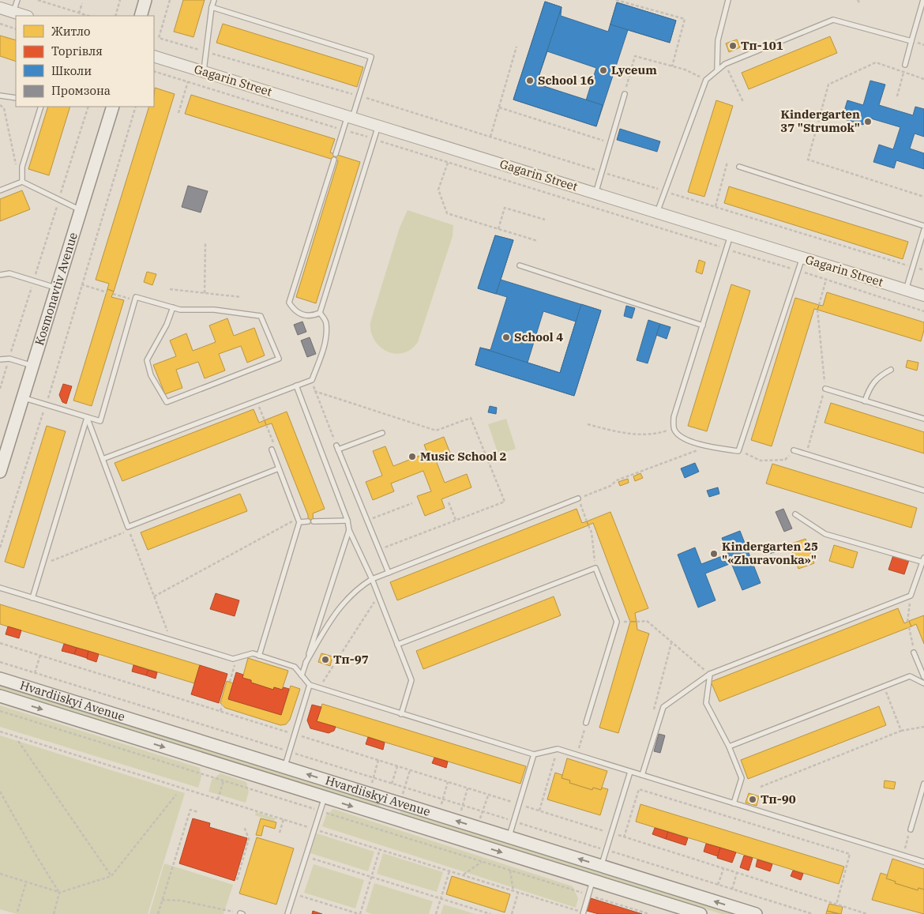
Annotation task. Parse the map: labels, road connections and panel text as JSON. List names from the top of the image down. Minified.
{"streets":{"main road":["Kosmonavtiv Avenue","Hvardiiskyi Avenue"],"street":["Gagarin Street"]},"places":["Тп-101","Lyceum","School 16","Kindergarten 37 \"Strumok\"","School 4","Music School 2","Kindergarten 25 \"«Zhuravonka»\"","Тп-97","Тп-90"],"legend":["Житло","Торгівля","Школи","Промзона"]}
